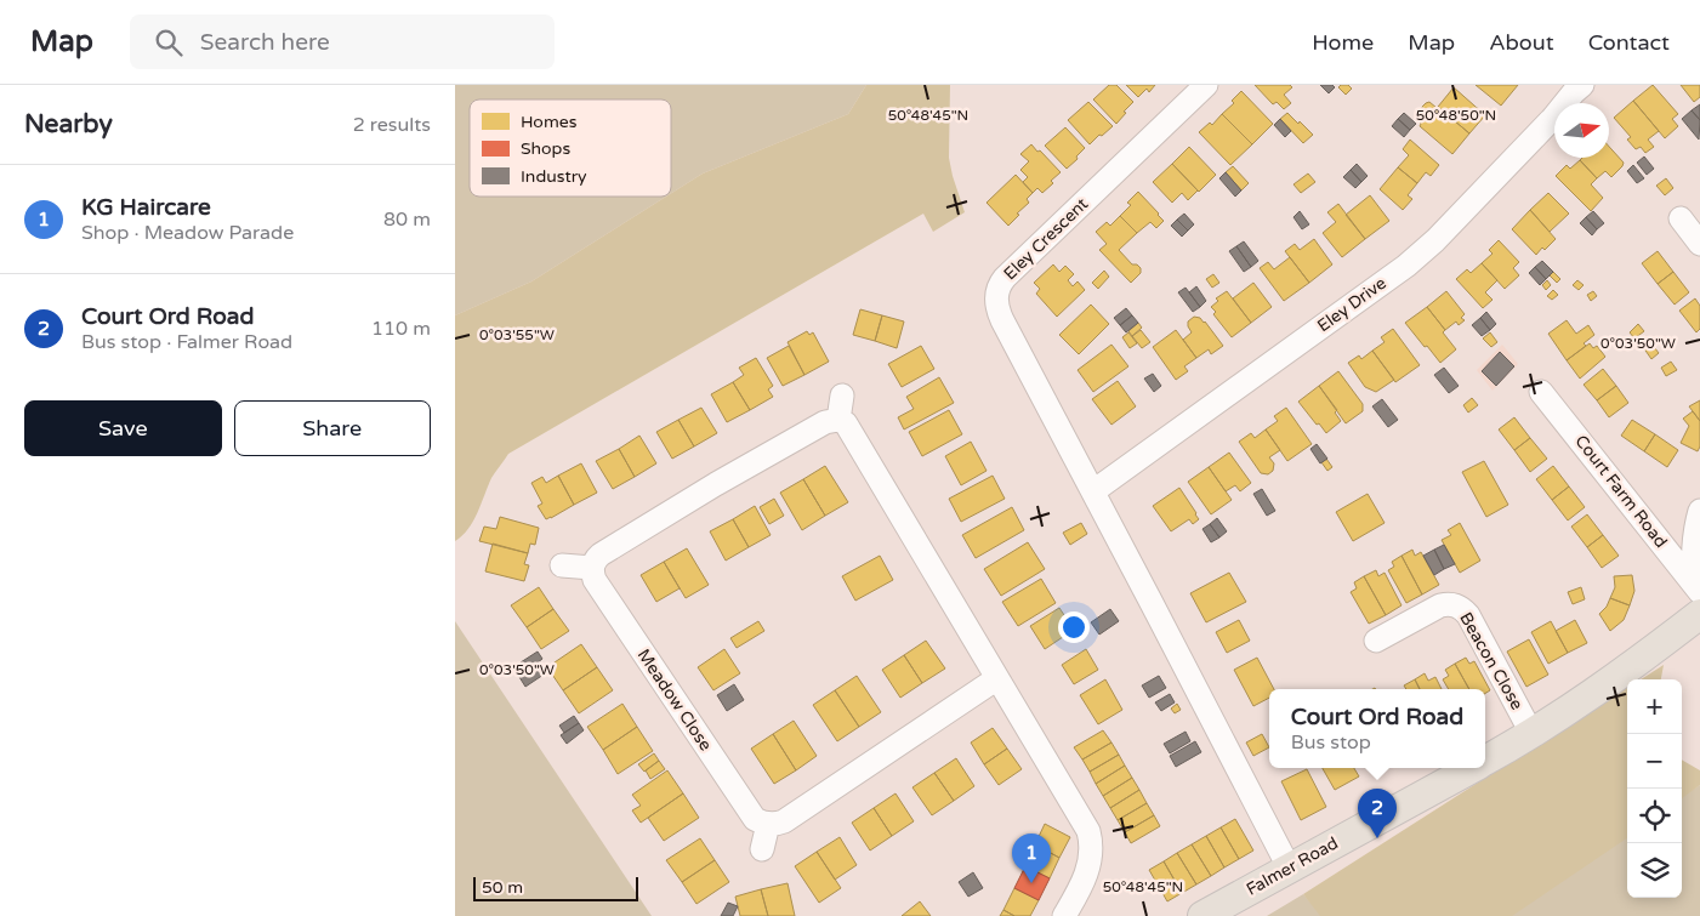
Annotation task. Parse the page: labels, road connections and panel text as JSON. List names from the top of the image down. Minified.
{"streets":{"main road":["Falmer Road"],"street":["Eley Crescent","Eley Drive","Court Farm Road","Beacon Close","Meadow Close"]},"crossings":[["Eley Crescent","Eley Drive"],["Eley Crescent","Falmer Road"],["Beacon Close","Falmer Road"]],"legend":["Homes","Shops","Industry"],"scale_bar":"50 m","north":"right","page":{"header":"Map","search":"Search here","nav":["Home","Map","About","Contact"],"heading":["Nearby","2 results"],"list":[{"mark":"1","name":"KG Haircare","note":"Shop · Meadow Parade","value":"80 m"},{"mark":"2","name":"Court Ord Road","note":"Bus stop · Falmer Road","value":"110 m"}],"buttons":["Save","Share"],"map_buttons":["+","−"],"popup":["Court Ord Road","Bus stop"],"pins":["2","1"],"scale":"50 m"},"coordinates":["50°48'45\"N","50°48'50\"N","0°03'55\"W","0°03'50\"W"]}
